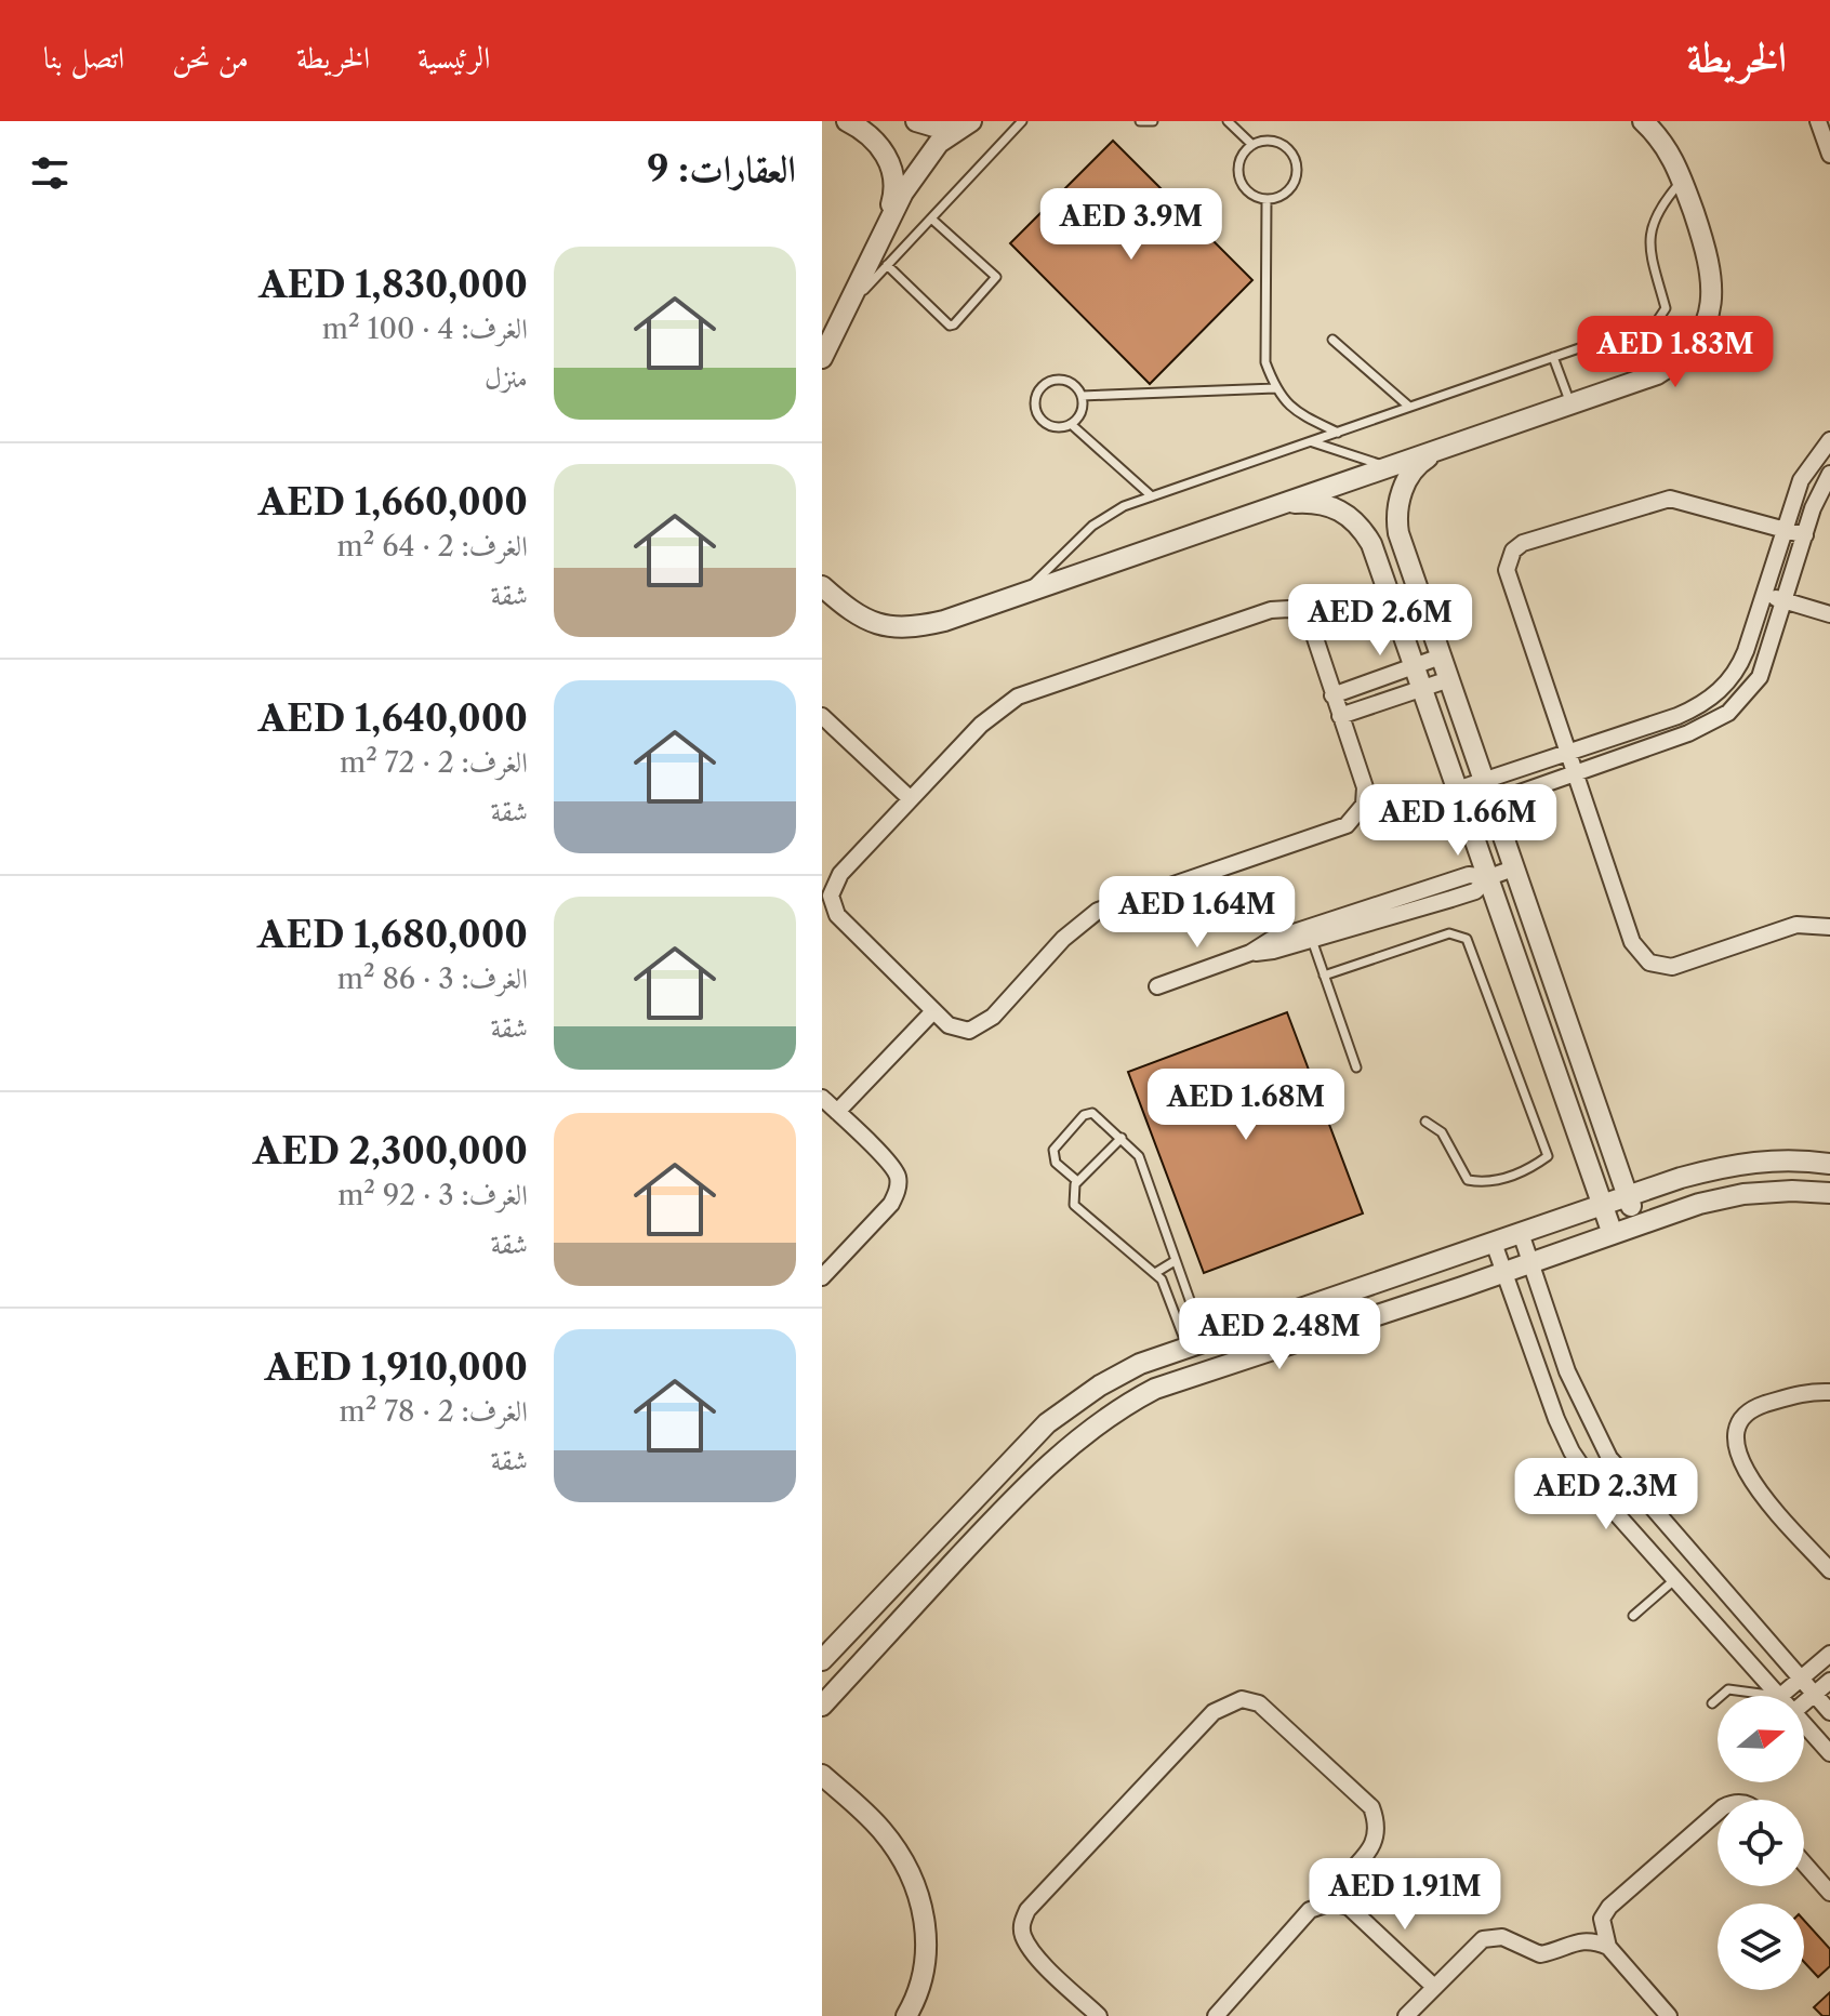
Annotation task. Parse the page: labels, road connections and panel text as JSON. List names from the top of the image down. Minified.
{"north":"right","page":{"header":"الخريطة","nav":["الرئيسية","الخريطة","من نحن","اتصل بنا"],"heading":"العقارات: 9","price":["AED 3.9M","AED 1.83M","AED 2.6M","AED 1.66M","AED 1.64M","AED 1.68M","AED 2.48M","AED 2.3M","AED 1.91M"],"list":[{"name":"AED 1,830,000","note":"الغرف: 4 · 100 m² · منزل"},{"name":"AED 1,660,000","note":"الغرف: 2 · 64 m² · شقة"},{"name":"AED 1,640,000","note":"الغرف: 2 · 72 m² · شقة"},{"name":"AED 1,680,000","note":"الغرف: 3 · 86 m² · شقة"},{"name":"AED 2,300,000","note":"الغرف: 3 · 92 m² · شقة"},{"name":"AED 1,910,000","note":"الغرف: 2 · 78 m² · شقة"}]}}
